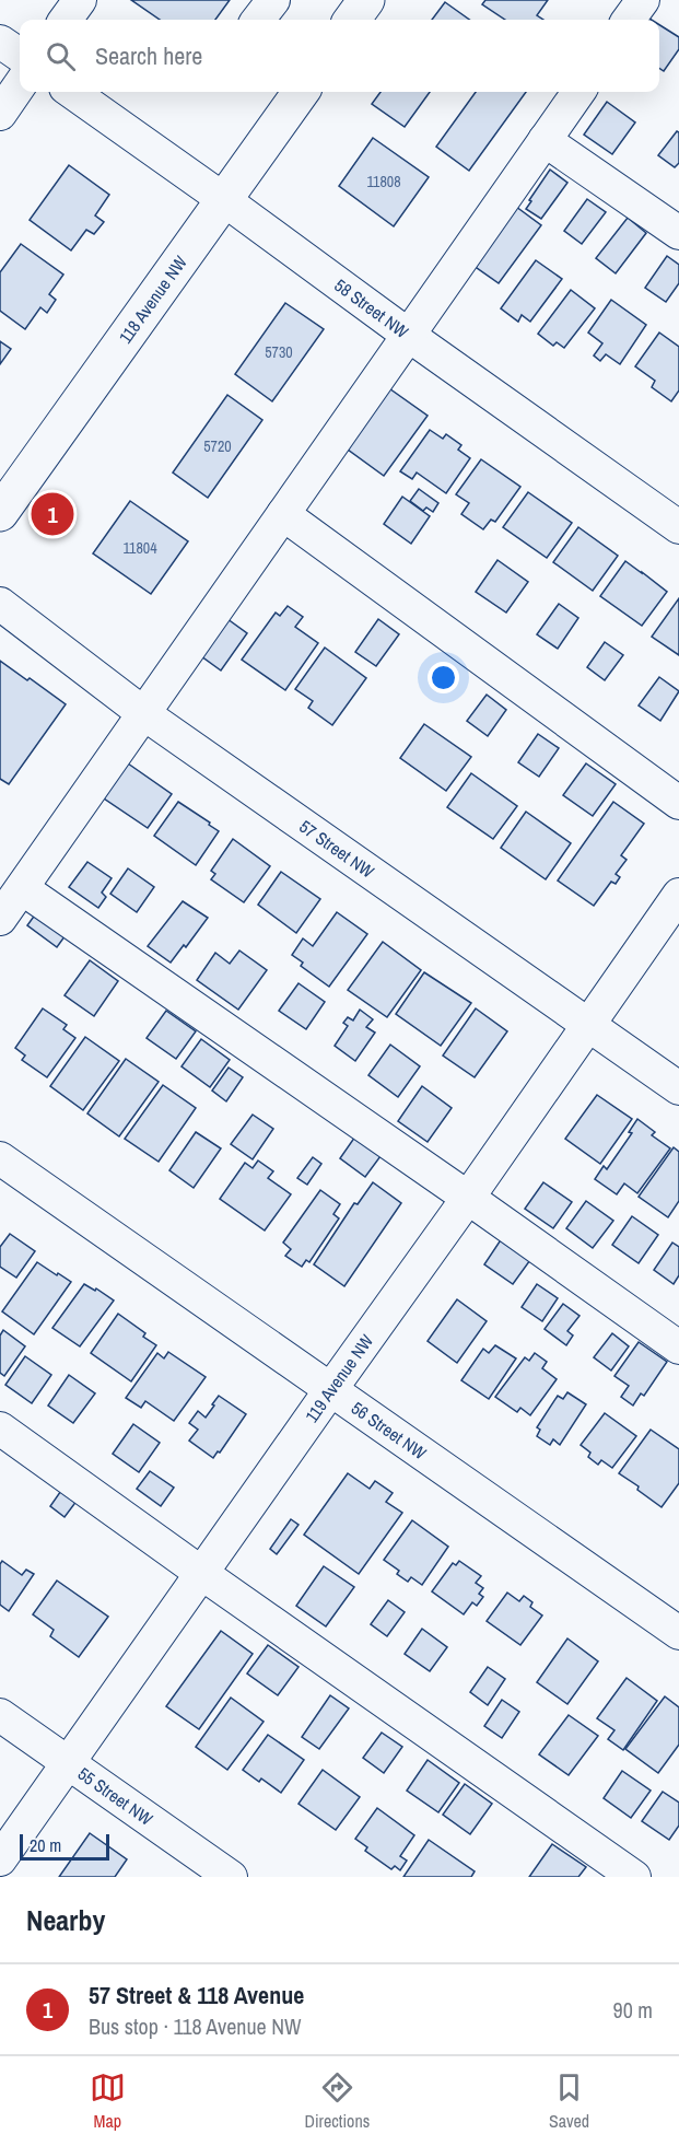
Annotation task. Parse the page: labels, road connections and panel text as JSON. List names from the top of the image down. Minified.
{"streets":{"main road":["118 Avenue NW"],"street":["58 Street NW","57 Street NW","119 Avenue NW","56 Street NW","55 Street NW"]},"crossings":[["118 Avenue NW","58 Street NW"],["57 Street NW","119 Avenue NW"],["119 Avenue NW","56 Street NW"],["119 Avenue NW","55 Street NW"]],"house_numbers":["11808","5730","5720","11804"],"scale_bar":"20 m","page":{"search":"Search here","pins":"1","scale":"20 m","heading":"Nearby","list":[{"mark":"1","name":"57 Street & 118 Avenue","note":"Bus stop · 118 Avenue NW","value":"90 m"}],"nav":["Map","Directions","Saved"]}}
